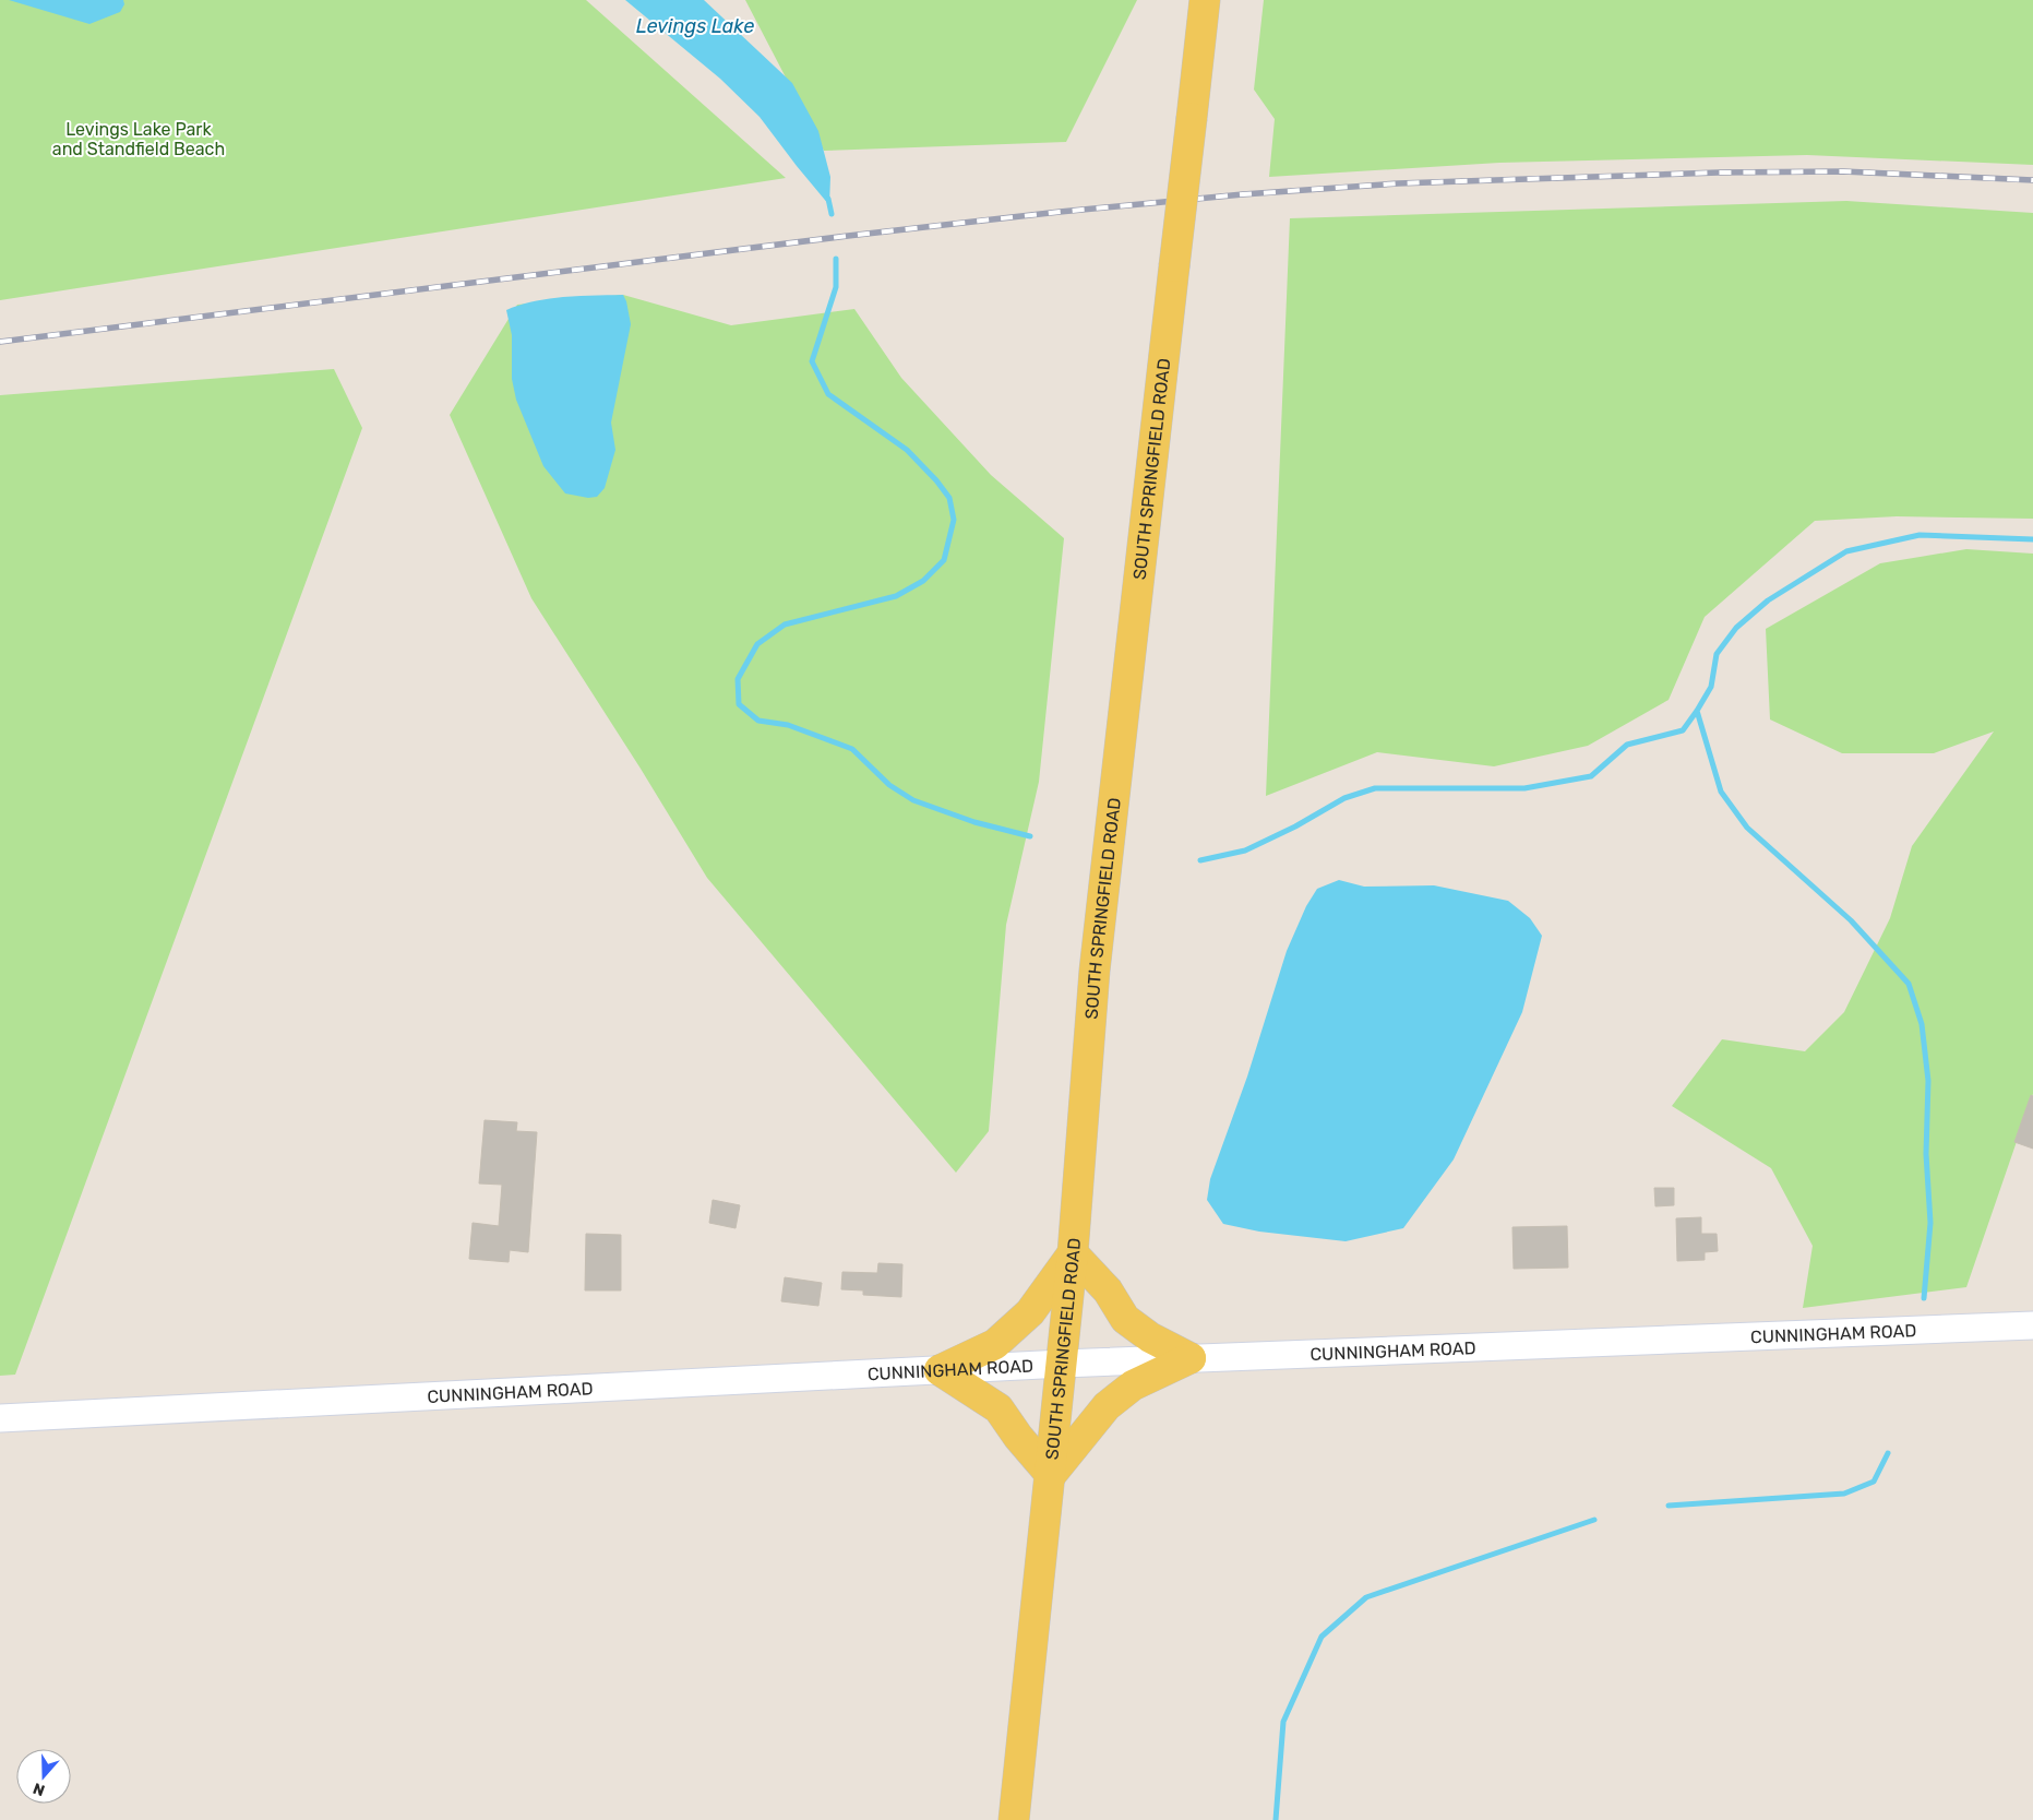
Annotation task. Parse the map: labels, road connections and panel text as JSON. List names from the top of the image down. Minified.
{"streets":{"main road":["SOUTH SPRINGFIELD ROAD","CUNNINGHAM ROAD"]},"crossings":[["SOUTH SPRINGFIELD ROAD","CUNNINGHAM ROAD"]],"water":["Levings Lake"],"parks":["Levings Lake Park and Standfield Beach"],"north":"bottom"}
